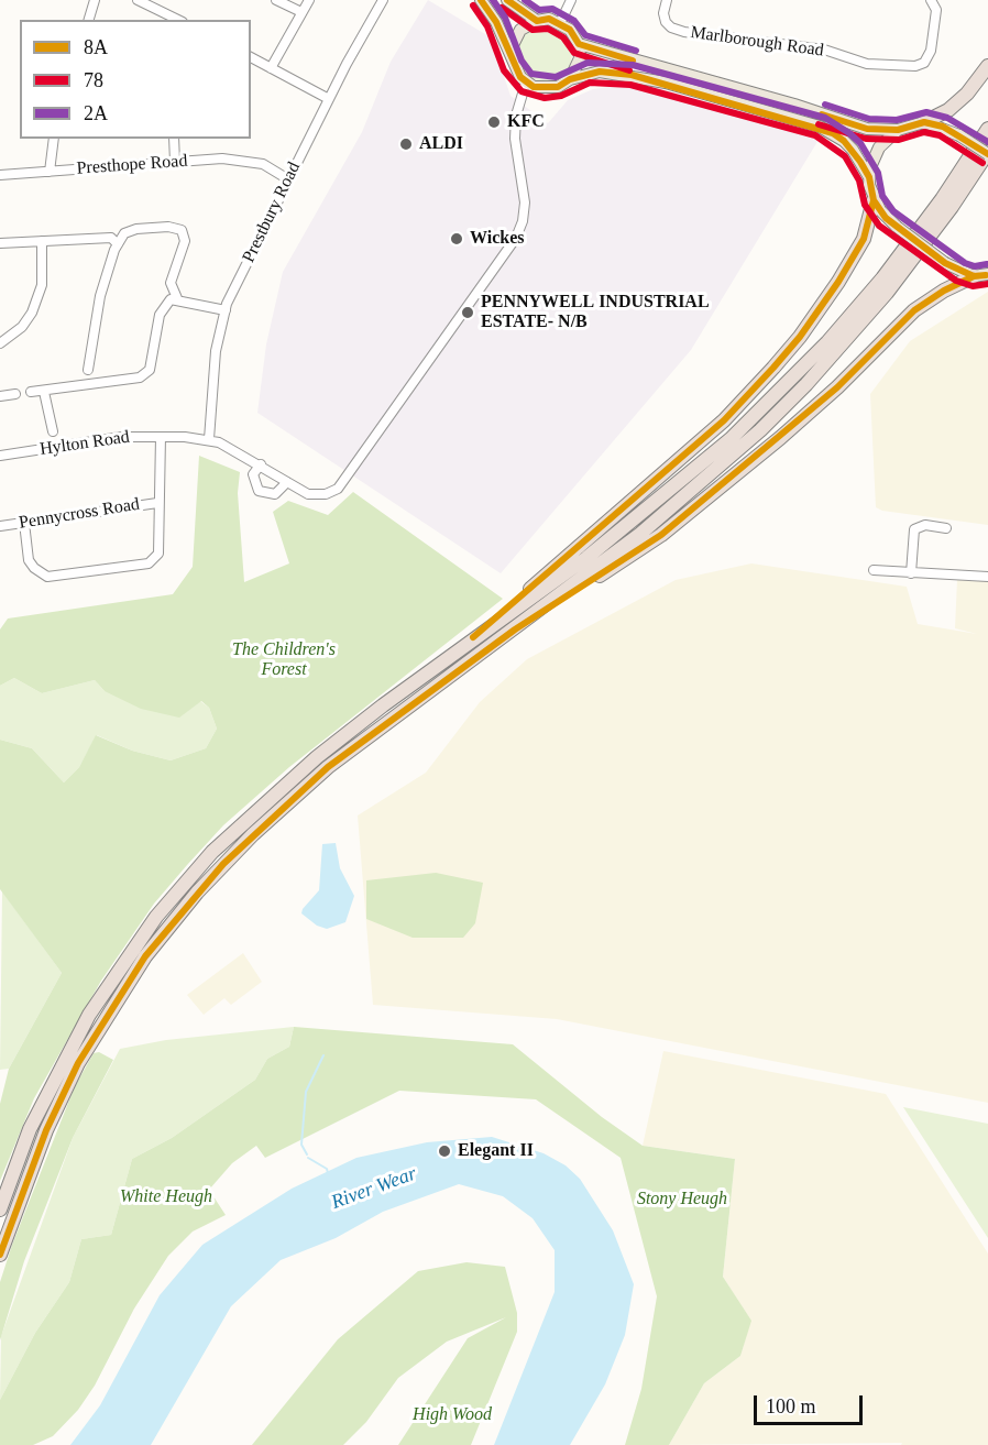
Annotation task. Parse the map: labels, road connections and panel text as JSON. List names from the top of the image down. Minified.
{"streets":{"street":["Marlborough Road","Presthope Road","Prestbury Road","Hylton Road","Pennycross Road"]},"crossings":[["Presthope Road","Prestbury Road"],["Prestbury Road","Hylton Road"]],"water":["River Wear"],"parks":["The Children's Forest","White Heugh","Stony Heugh","High Wood"],"places":["KFC","ALDI","Wickes","PENNYWELL INDUSTRIAL ESTATE- N/B","Elegant II"],"lines":["transit line 8A","transit line 2A","transit line 78"],"legend":["8A","78","2A"],"scale_bar":"100 m"}
